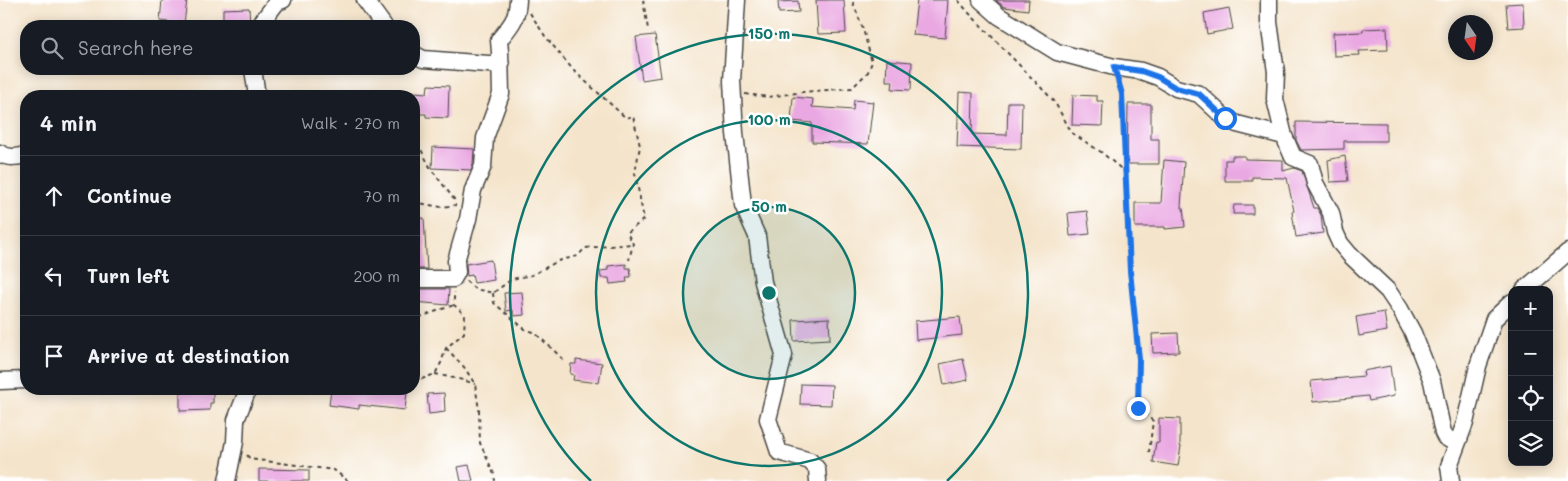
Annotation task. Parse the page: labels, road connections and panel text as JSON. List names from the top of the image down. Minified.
{"north":"bottom","page":{"search":"Search here","heading":["4 min","Walk · 270 m"],"list":[["Continue","70 m"],["Turn left","200 m"],"Arrive at destination"],"map_buttons":["+","−"]},"rings":["150 m","100 m","50 m"]}
